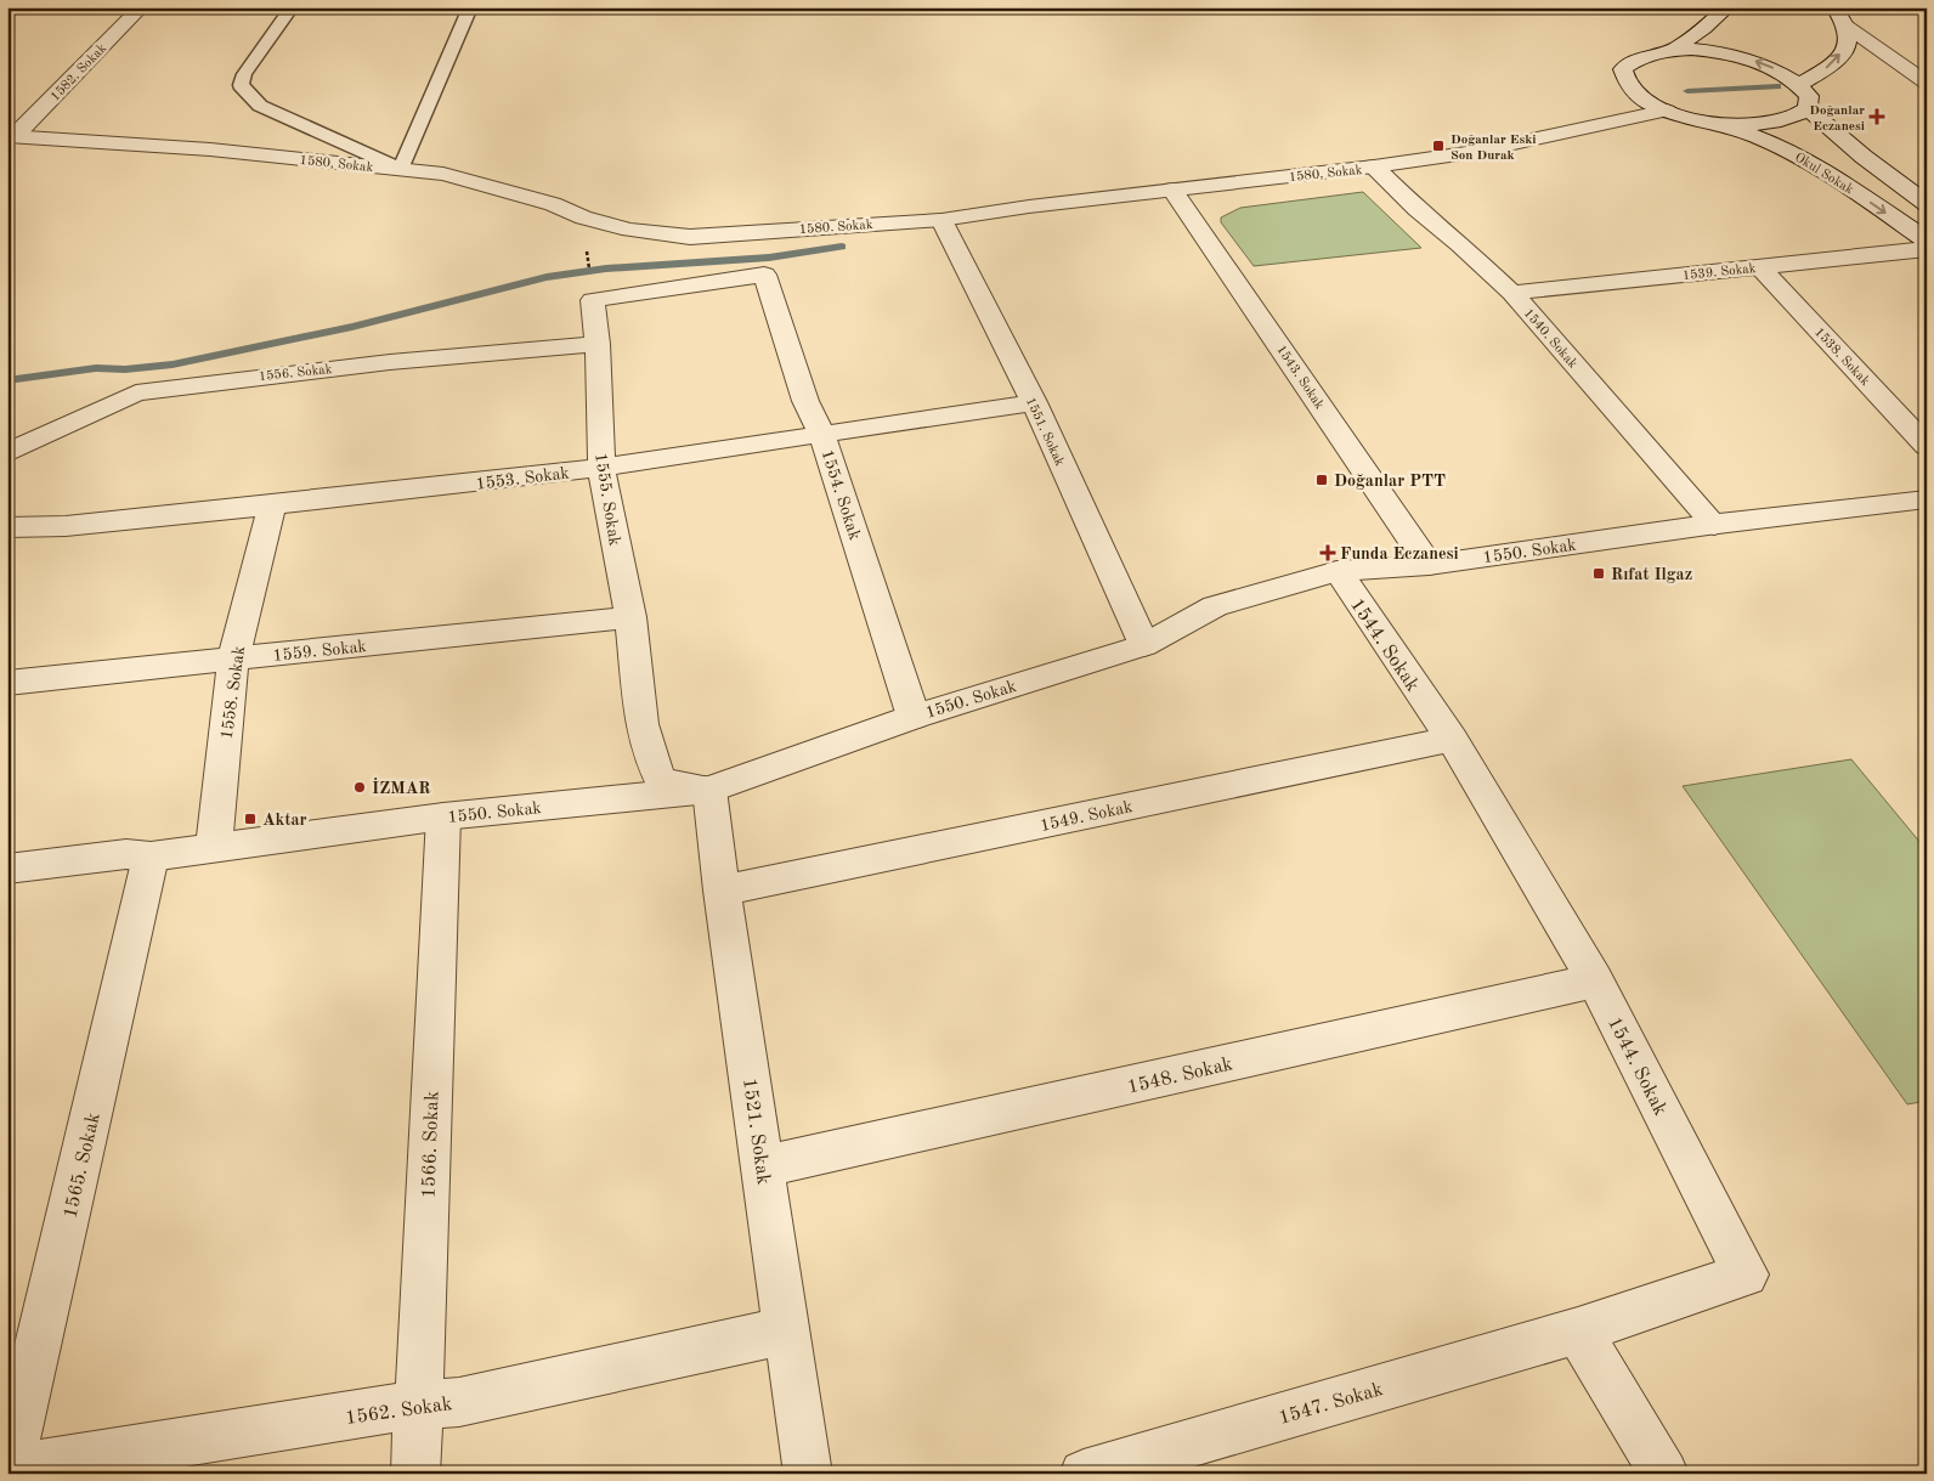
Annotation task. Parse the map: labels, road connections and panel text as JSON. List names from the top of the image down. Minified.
{"streets":{"street":["1582. Sokak","1580. Sokak","Okul Sokak","1539. Sokak","1540. Sokak","1538. Sokak","1556. Sokak","1543. Sokak","1551. Sokak","1553. Sokak","1554. Sokak","1555. Sokak","1550. Sokak","1544. Sokak","1559. Sokak","1558. Sokak","1549. Sokak","1548. Sokak","1521. Sokak","1566. Sokak","1565. Sokak","1547. Sokak","1562. Sokak"]},"crossings":[["1582. Sokak","1580. Sokak"],["1580. Sokak","1540. Sokak"],["1580. Sokak","1543. Sokak"],["1580. Sokak","1551. Sokak"],["1539. Sokak","1540. Sokak"],["1539. Sokak","1538. Sokak"],["1540. Sokak","1550. Sokak"],["1556. Sokak","1555. Sokak"],["1543. Sokak","1550. Sokak"],["1551. Sokak","1553. Sokak"],["1551. Sokak","1550. Sokak"],["1553. Sokak","1554. Sokak"],["1553. Sokak","1555. Sokak"],["1553. Sokak","1558. Sokak"],["1554. Sokak","1555. Sokak"],["1554. Sokak","1550. Sokak"],["1555. Sokak","1550. Sokak"],["1555. Sokak","1559. Sokak"],["1555. Sokak","1521. Sokak"],["1550. Sokak","1544. Sokak"],["1550. Sokak","1558. Sokak"],["1550. Sokak","1521. Sokak"],["1550. Sokak","1566. Sokak"],["1550. Sokak","1565. Sokak"],["1544. Sokak","1549. Sokak"],["1544. Sokak","1548. Sokak"],["1544. Sokak","1547. Sokak"],["1559. Sokak","1558. Sokak"],["1549. Sokak","1521. Sokak"],["1548. Sokak","1521. Sokak"],["1521. Sokak","1562. Sokak"],["1566. Sokak","1562. Sokak"],["1565. Sokak","1562. Sokak"]],"places":{"health":["Doğanlar Eczanesi","Funda Eczanesi"],"transit":["Doğanlar Eski Son Durak","Doğanlar PTT","Rıfat Ilgaz","Aktar"],"other":["İZMAR"]}}
